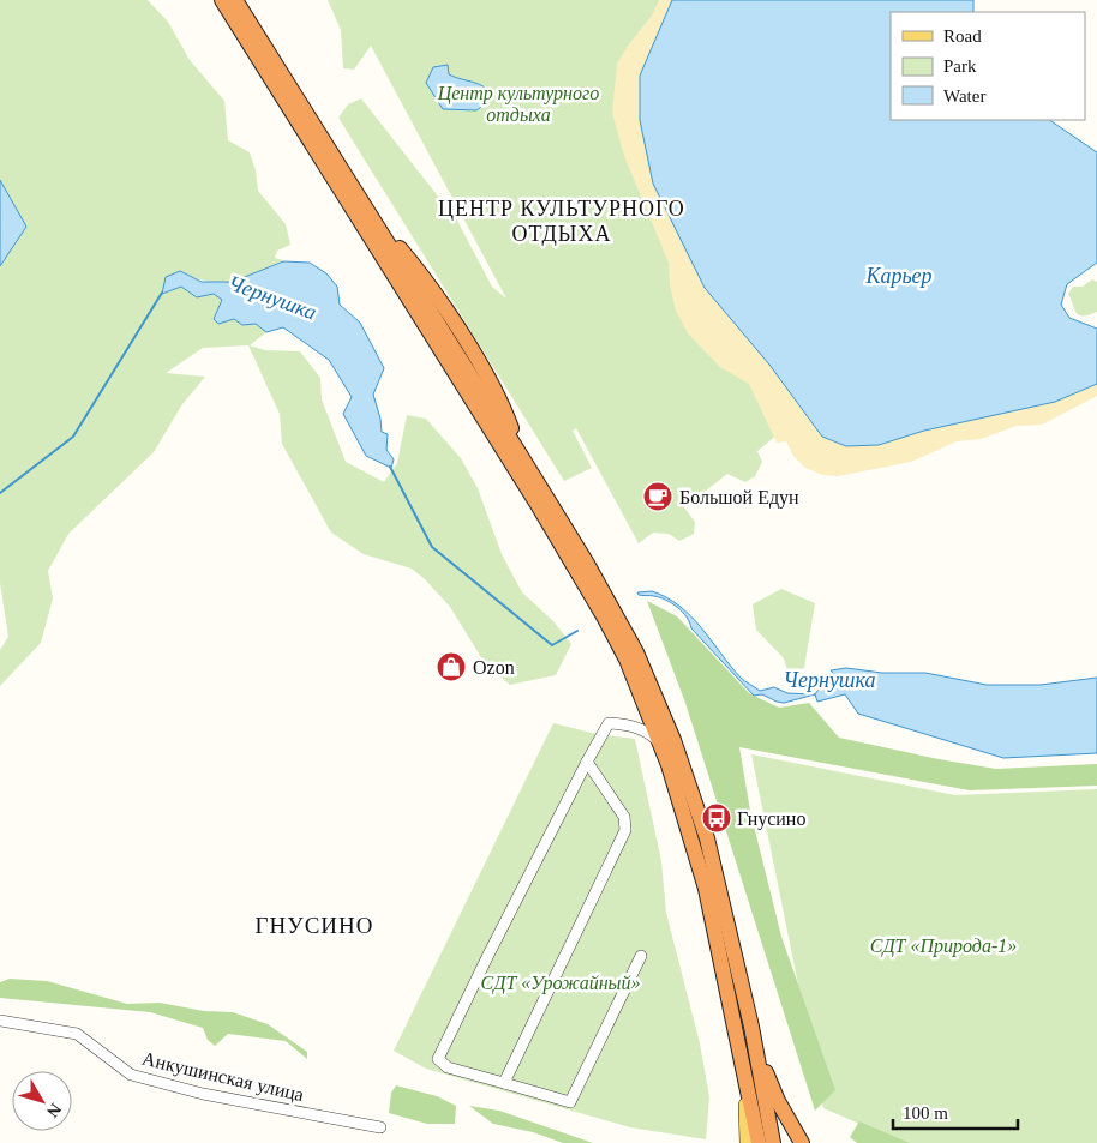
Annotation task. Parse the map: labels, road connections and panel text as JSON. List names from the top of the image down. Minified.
{"streets":{"street":["Анкушинская улица"]},"districts":["ЦЕНТР КУЛЬТУРНОГО ОТДЫХА","ГНУСИНО"],"water":["Карьер","Чернушка"],"parks":["Центр культурного отдыха","СДТ «Природа-1»","СДТ «Урожайный»"],"places":{"cafe":["Большой Едун"],"shop":["Ozon"],"bus stop":["Гнусино"]},"legend":["Road","Park","Water"],"scale_bar":"100 m","north":"bottom right"}
